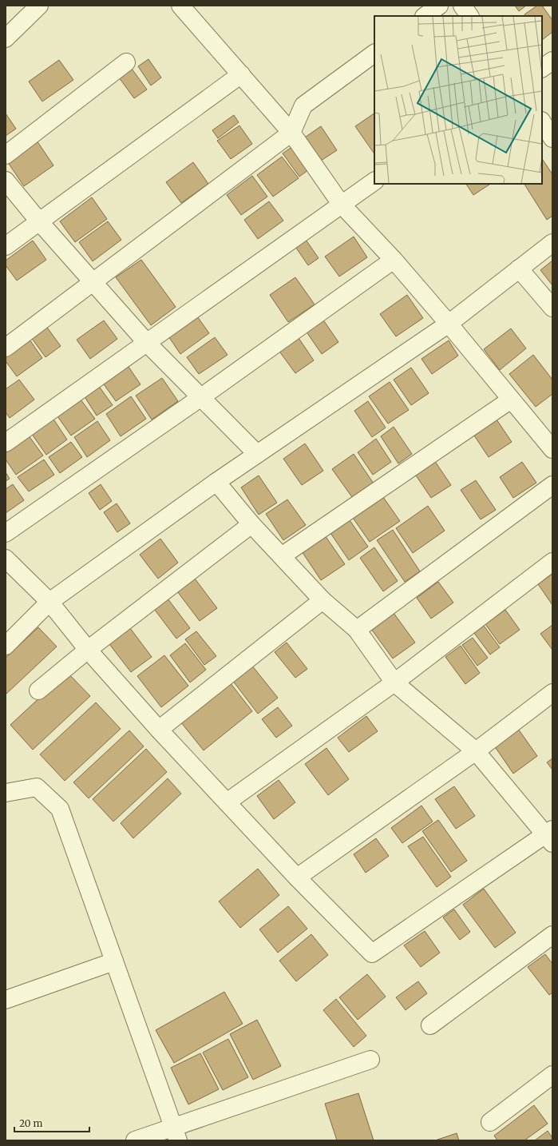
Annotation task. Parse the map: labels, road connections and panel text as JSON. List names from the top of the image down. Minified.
{"scale_bar":"20 m"}
